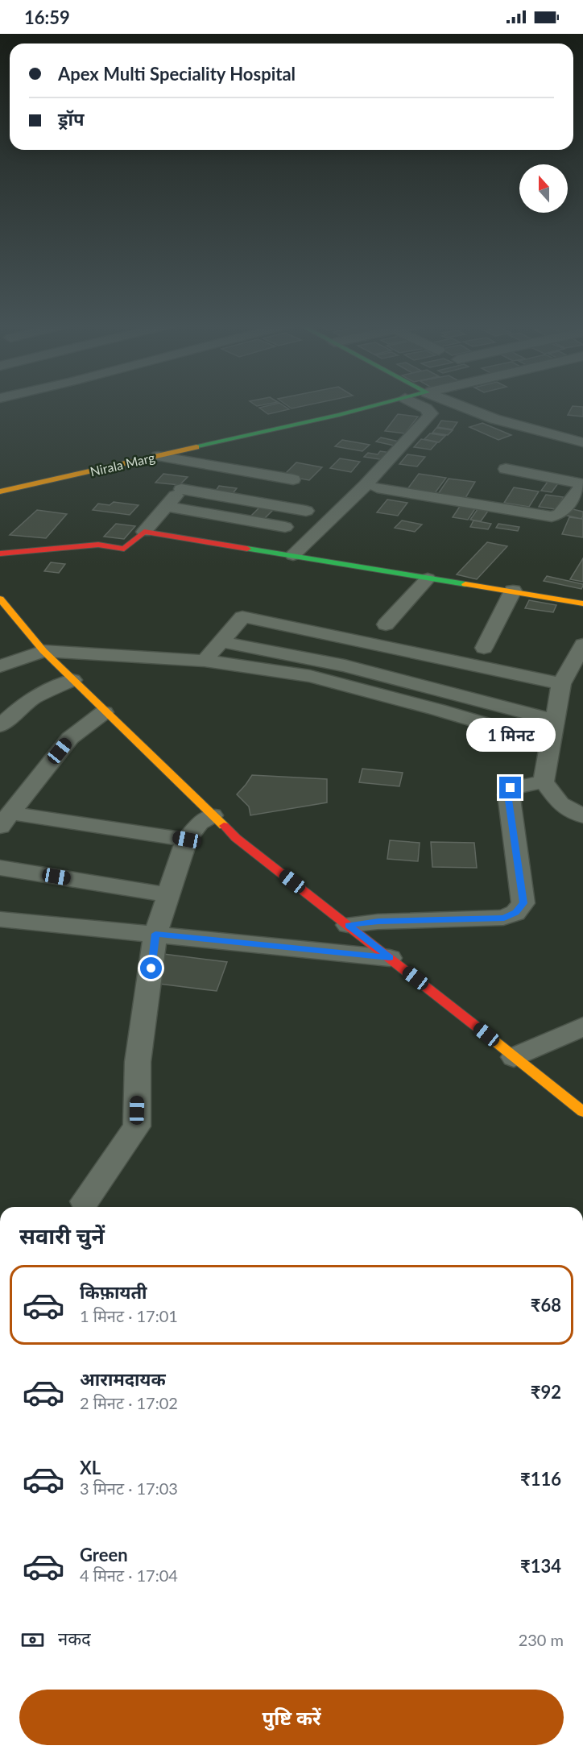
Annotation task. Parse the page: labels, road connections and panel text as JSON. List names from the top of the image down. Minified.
{"streets":{"street":["Nirala Marg"]},"north":"top","page":{"status":"16:59","banner":["Apex Multi Speciality Hospital","ड्रॉप"],"bubble":"1 मिनट","heading":"सवारी चुनें","list":[{"name":"किफ़ायती","note":"1 मिनट · 17:01","value":"₹68"},{"name":"आरामदायक","note":"2 मिनट · 17:02","value":"₹92"},{"name":"XL","note":"3 मिनट · 17:03","value":"₹116"},{"name":"Green","note":"4 मिनट · 17:04","value":"₹134"}],"pay":["नकद","230 m"],"buttons":"पुष्टि करें"}}
